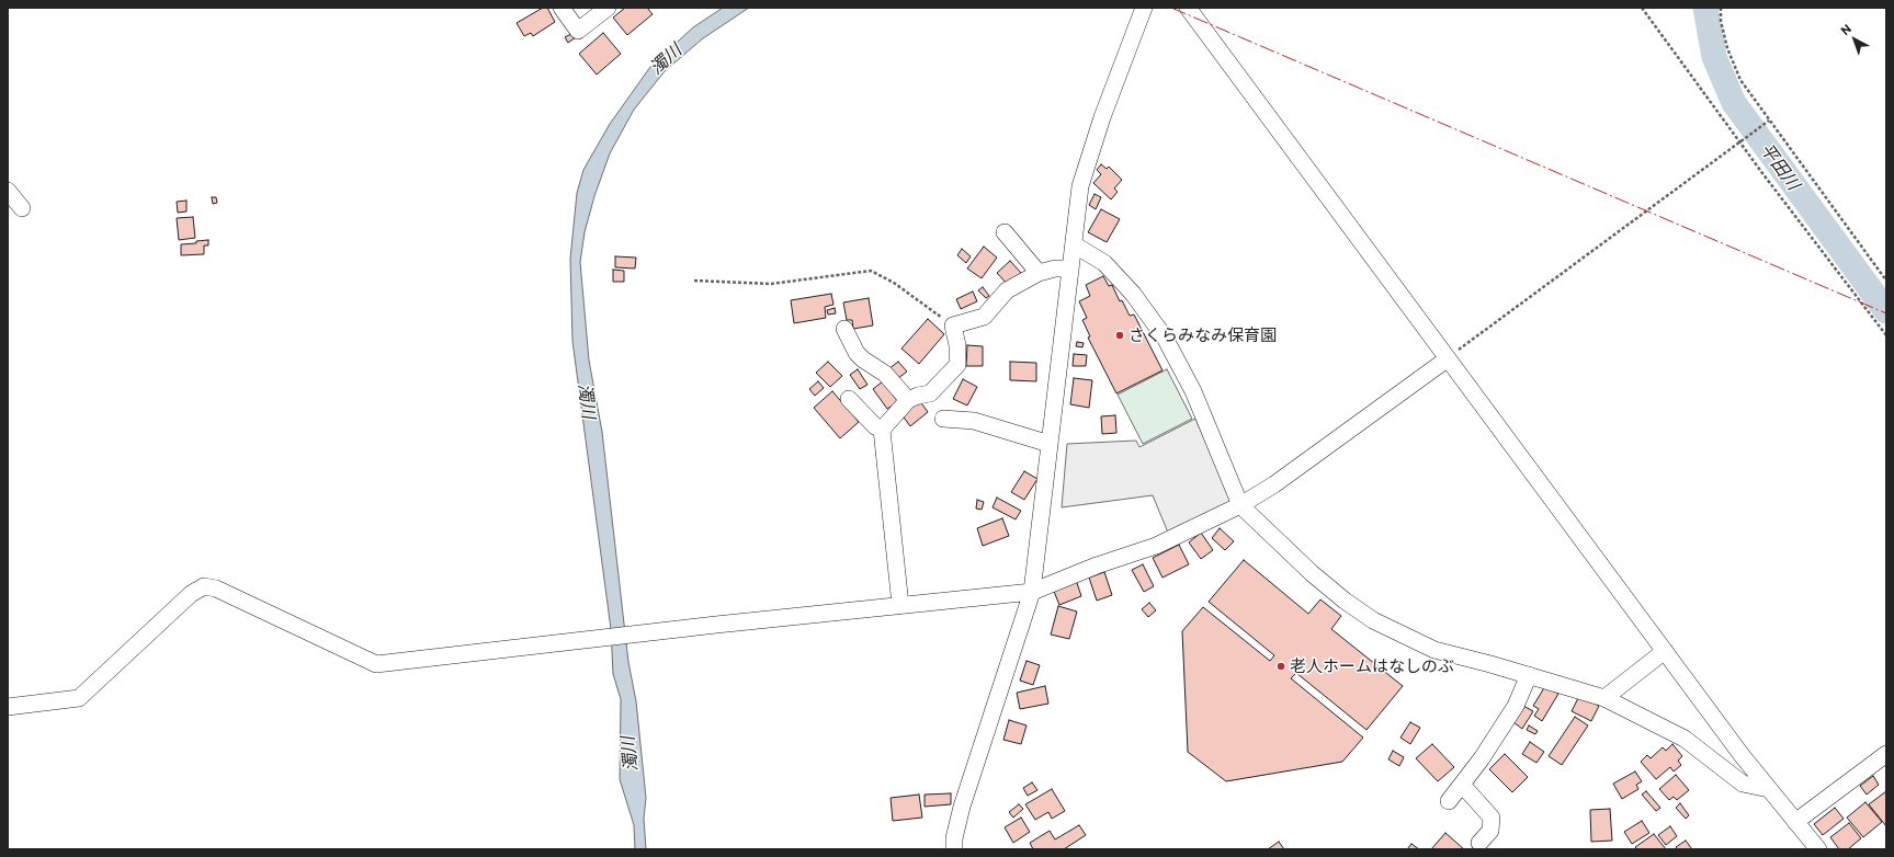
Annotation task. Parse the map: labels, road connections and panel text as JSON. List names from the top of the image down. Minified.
{"water":["濁川","平田川"],"places":["さくらみなみ保育園","老人ホームはなしのぶ"],"north":"top left"}
